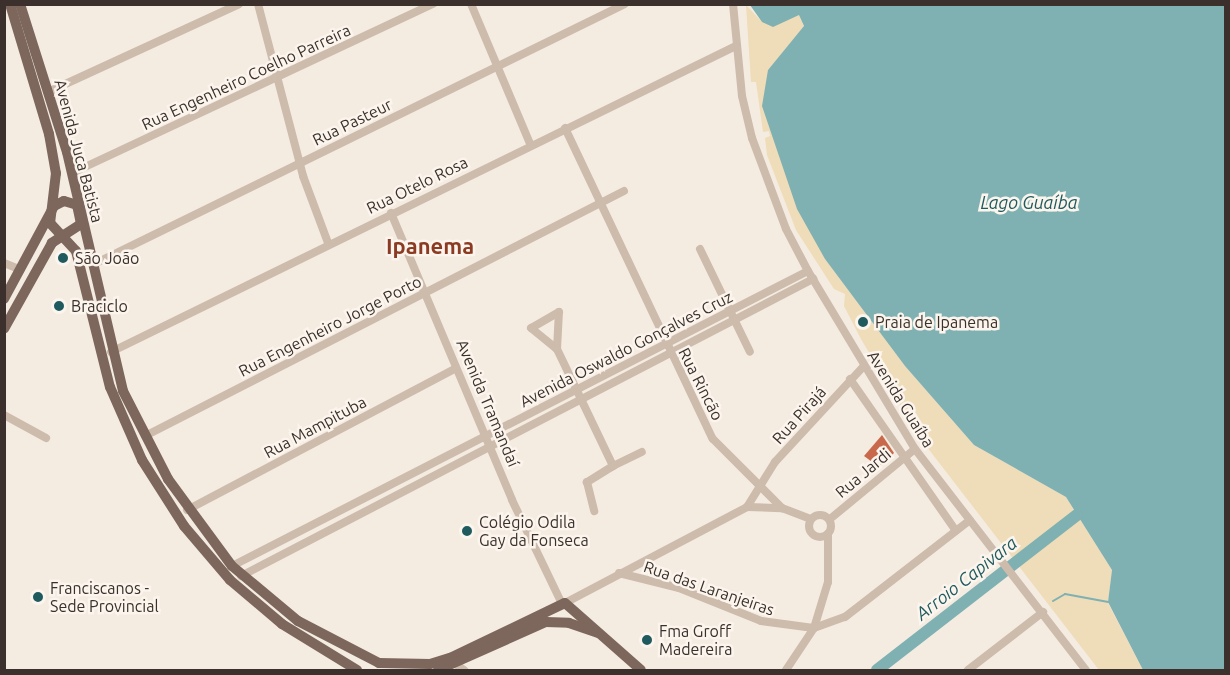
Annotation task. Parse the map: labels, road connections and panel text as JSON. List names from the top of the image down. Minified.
{"streets":{"main road":["Avenida Juca Batista"],"street":["Rua Engenheiro Coelho Parreira","Rua Pasteur","Rua Otelo Rosa","Rua Engenheiro Jorge Porto","Avenida Oswaldo Gonçalves Cruz","Rua Rincão","Avenida Guaíba","Avenida Tramandaí","Rua Pirajá","Rua Mampituba","Rua Jardi","Rua das Laranjeiras"]},"crossings":[["Rua Engenheiro Coelho Parreira","Avenida Juca Batista"],["Rua Pasteur","Avenida Juca Batista"],["Avenida Juca Batista","Rua Otelo Rosa"],["Avenida Juca Batista","Rua Engenheiro Jorge Porto"],["Avenida Juca Batista","Avenida Oswaldo Gonçalves Cruz"],["Avenida Juca Batista","Rua Mampituba"],["Rua Otelo Rosa","Rua Rincão"],["Rua Otelo Rosa","Avenida Guaíba"],["Rua Otelo Rosa","Avenida Tramandaí"],["Rua Engenheiro Jorge Porto","Rua Rincão"],["Rua Engenheiro Jorge Porto","Avenida Tramandaí"],["Avenida Oswaldo Gonçalves Cruz","Rua Rincão"],["Avenida Oswaldo Gonçalves Cruz","Avenida Guaíba"],["Avenida Oswaldo Gonçalves Cruz","Avenida Tramandaí"],["Rua Rincão","Rua Pirajá"],["Avenida Guaíba","Rua Pirajá"],["Avenida Guaíba","Rua Jardi"],["Avenida Guaíba","Rua das Laranjeiras"],["Avenida Tramandaí","Rua Mampituba"]],"districts":["Ipanema"],"water":["Lago Guaíba","Arroio Capivara"],"places":["São João","Braciclo","Praia de Ipanema","Colégio Odila Gay da Fonseca","Franciscanos - Sede Provincial","Fma Groff Madereira"]}
